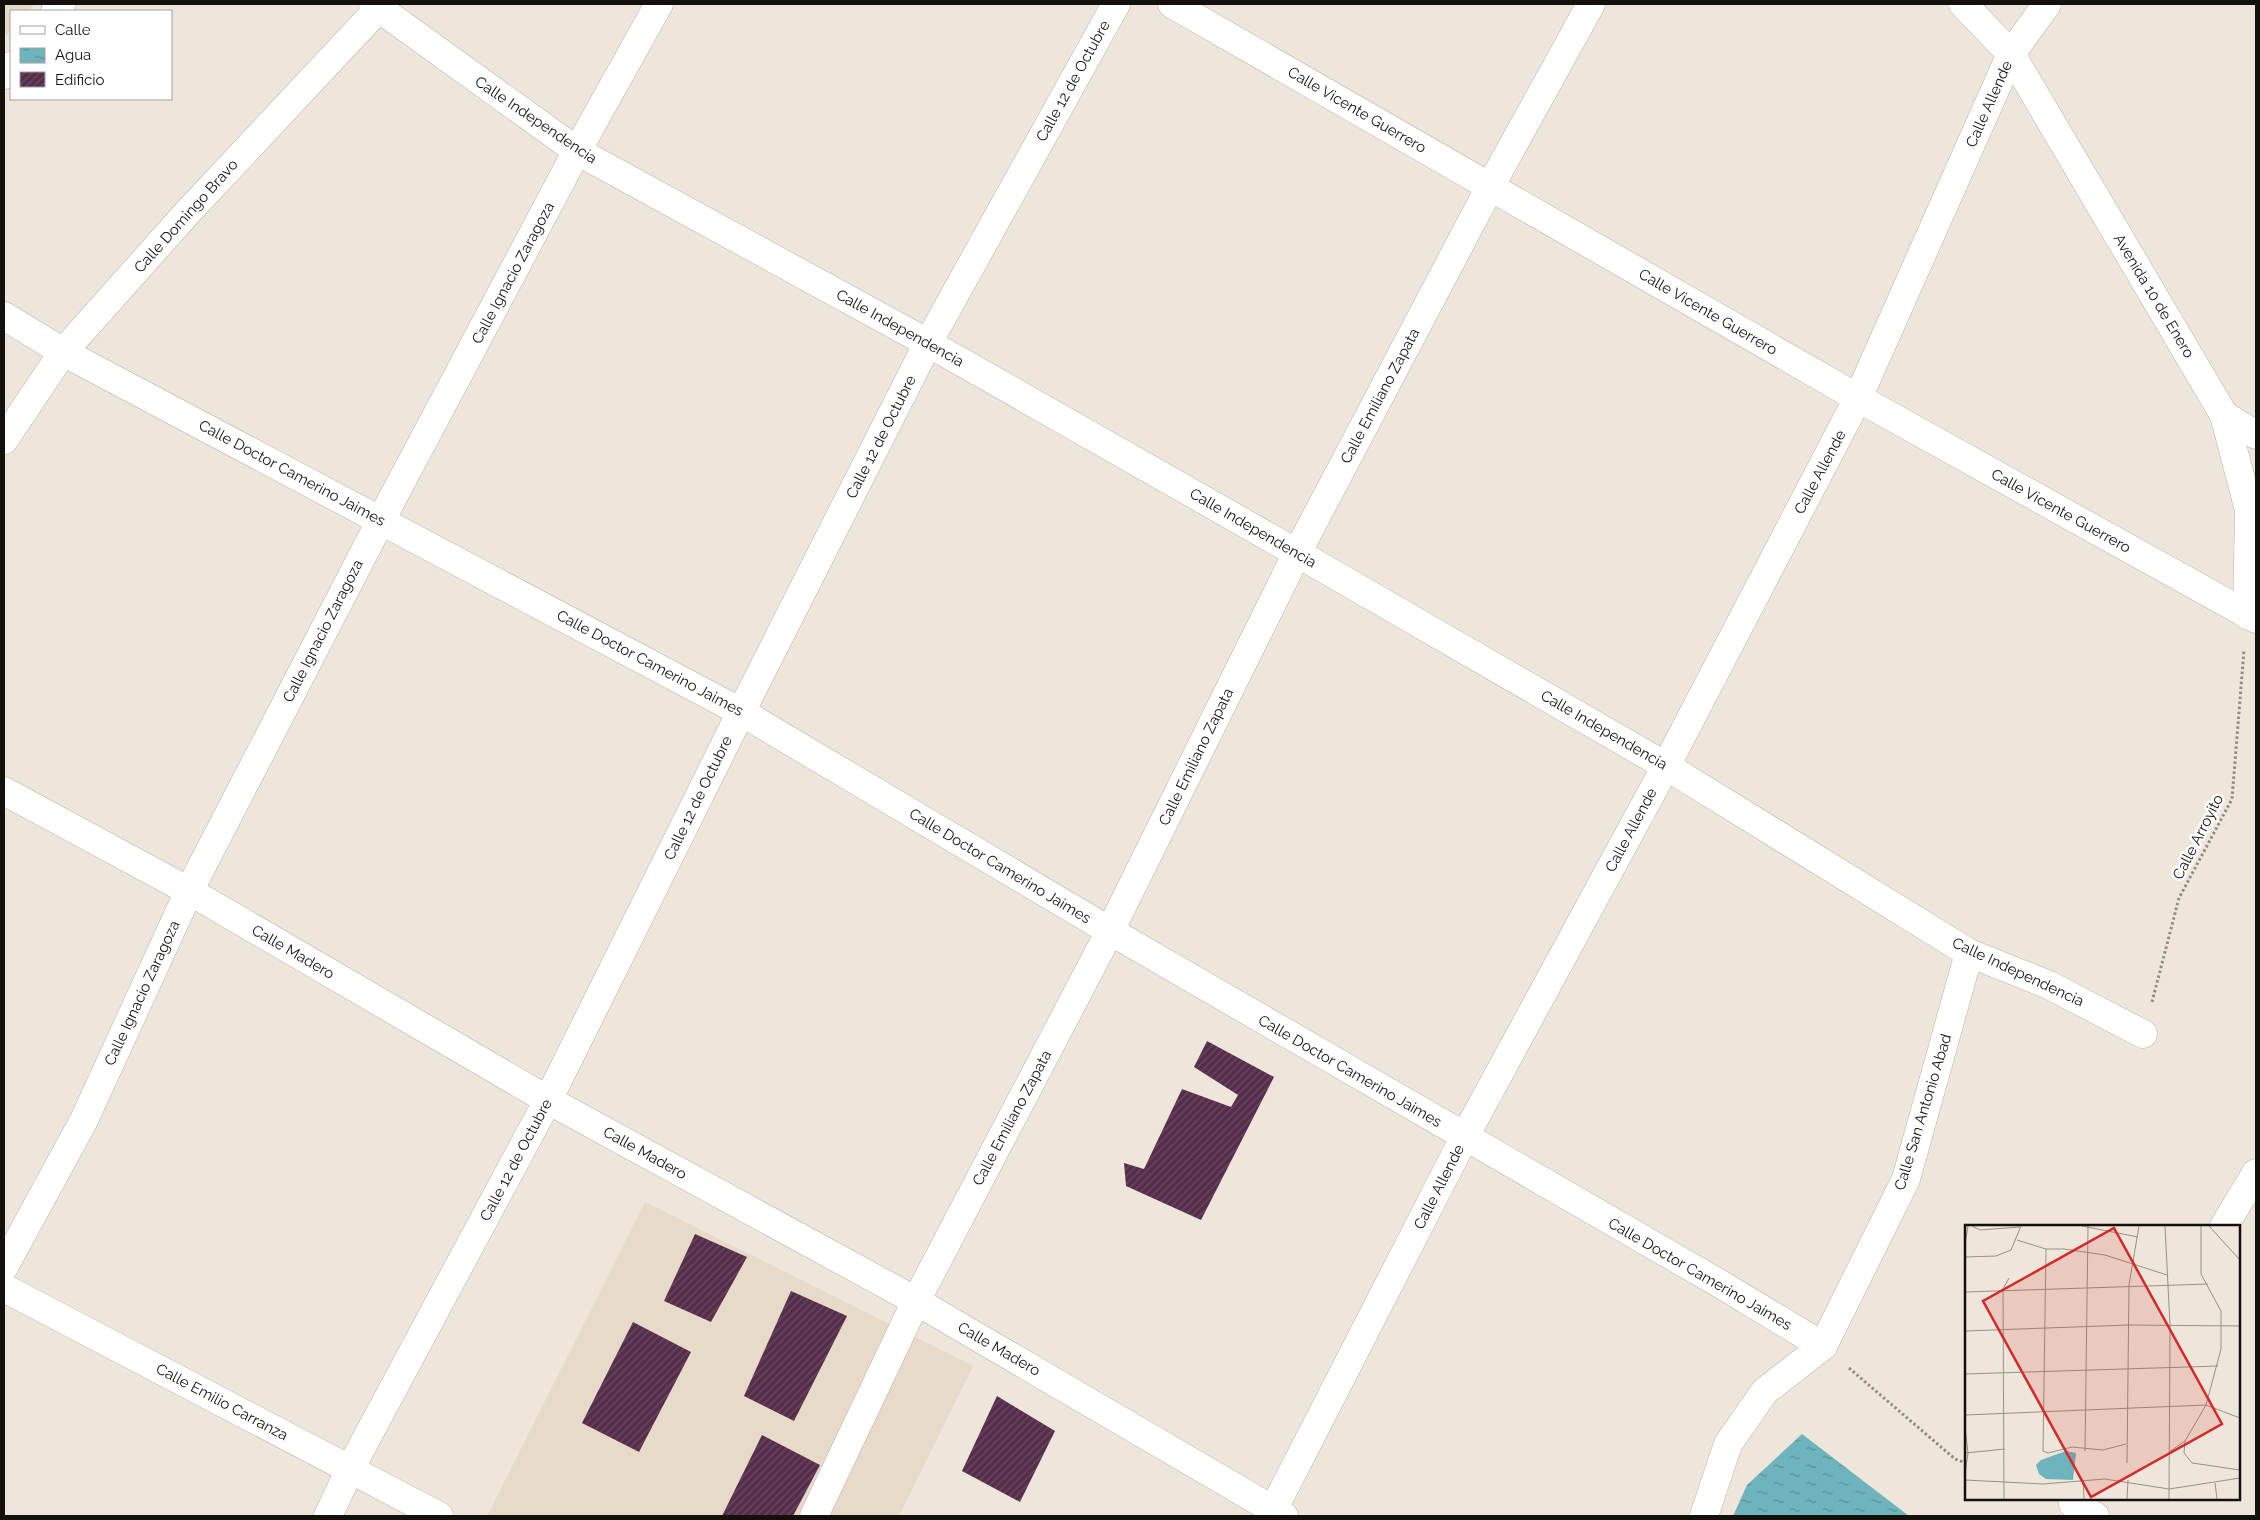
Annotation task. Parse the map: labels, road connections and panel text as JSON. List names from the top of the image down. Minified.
{"streets":{"street":["Calle 12 de Octubre","Calle Allende","Calle Vicente Guerrero","Calle Independencia","Calle Domingo Bravo","Calle Ignacio Zaragoza","Avenida 10 de Enero","Calle Emiliano Zapata","Calle Doctor Camerino Jaimes","Calle Madero","Calle San Antonio Abad","Calle Emilio Carranza"],"path":["Calle Arroyito"]},"crossings":[["Calle 12 de Octubre","Calle Independencia"],["Calle 12 de Octubre","Calle Doctor Camerino Jaimes"],["Calle 12 de Octubre","Calle Madero"],["Calle 12 de Octubre","Calle Emilio Carranza"],["Calle Allende","Calle Vicente Guerrero"],["Calle Allende","Calle Independencia"],["Calle Allende","Avenida 10 de Enero"],["Calle Allende","Calle Doctor Camerino Jaimes"],["Calle Allende","Calle Madero"],["Calle Vicente Guerrero","Avenida 10 de Enero"],["Calle Vicente Guerrero","Calle Emiliano Zapata"],["Calle Vicente Guerrero","Calle Arroyito"],["Calle Independencia","Calle Domingo Bravo"],["Calle Independencia","Calle Ignacio Zaragoza"],["Calle Independencia","Calle Emiliano Zapata"],["Calle Independencia","Calle Arroyito"],["Calle Independencia","Calle San Antonio Abad"],["Calle Domingo Bravo","Calle Doctor Camerino Jaimes"],["Calle Ignacio Zaragoza","Calle Doctor Camerino Jaimes"],["Calle Ignacio Zaragoza","Calle Madero"],["Avenida 10 de Enero","Calle Arroyito"],["Calle Emiliano Zapata","Calle Doctor Camerino Jaimes"],["Calle Emiliano Zapata","Calle Madero"],["Calle Doctor Camerino Jaimes","Calle San Antonio Abad"]],"legend":["Calle","Agua","Edificio"]}
